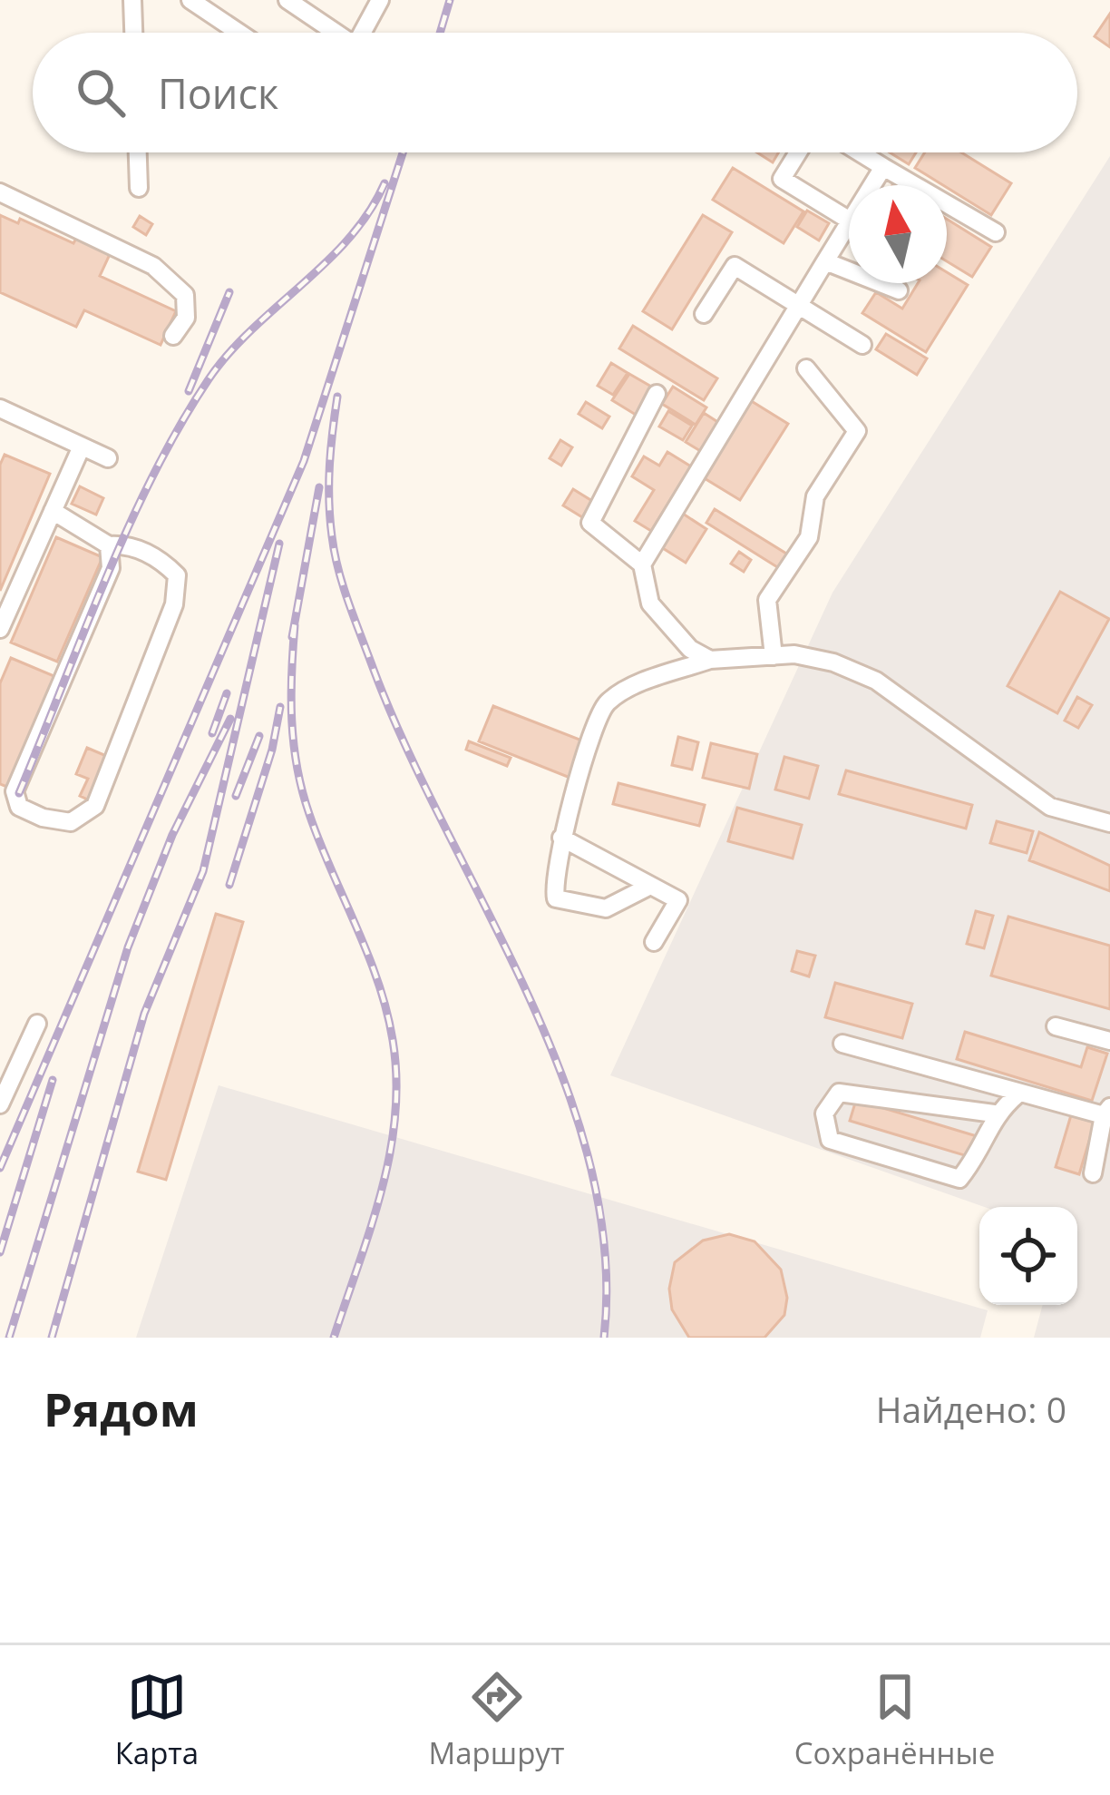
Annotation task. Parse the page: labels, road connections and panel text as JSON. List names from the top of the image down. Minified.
{"north":"top","page":{"search":"Поиск","heading":["Рядом","Найдено: 0"],"nav":["Карта","Маршрут","Сохранённые"]}}
